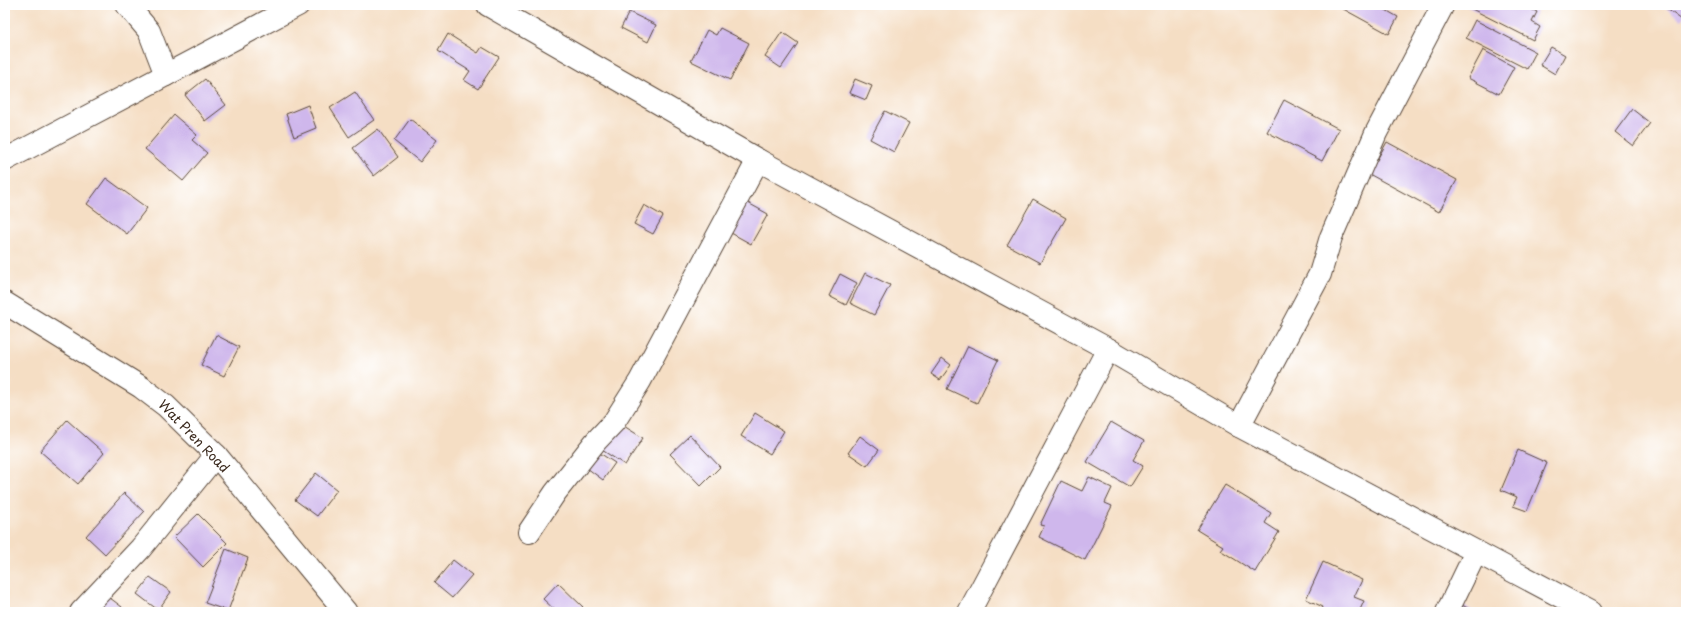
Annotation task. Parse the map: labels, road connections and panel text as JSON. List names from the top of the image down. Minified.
{"streets":{"street":["Wat Pren Road"]}}
